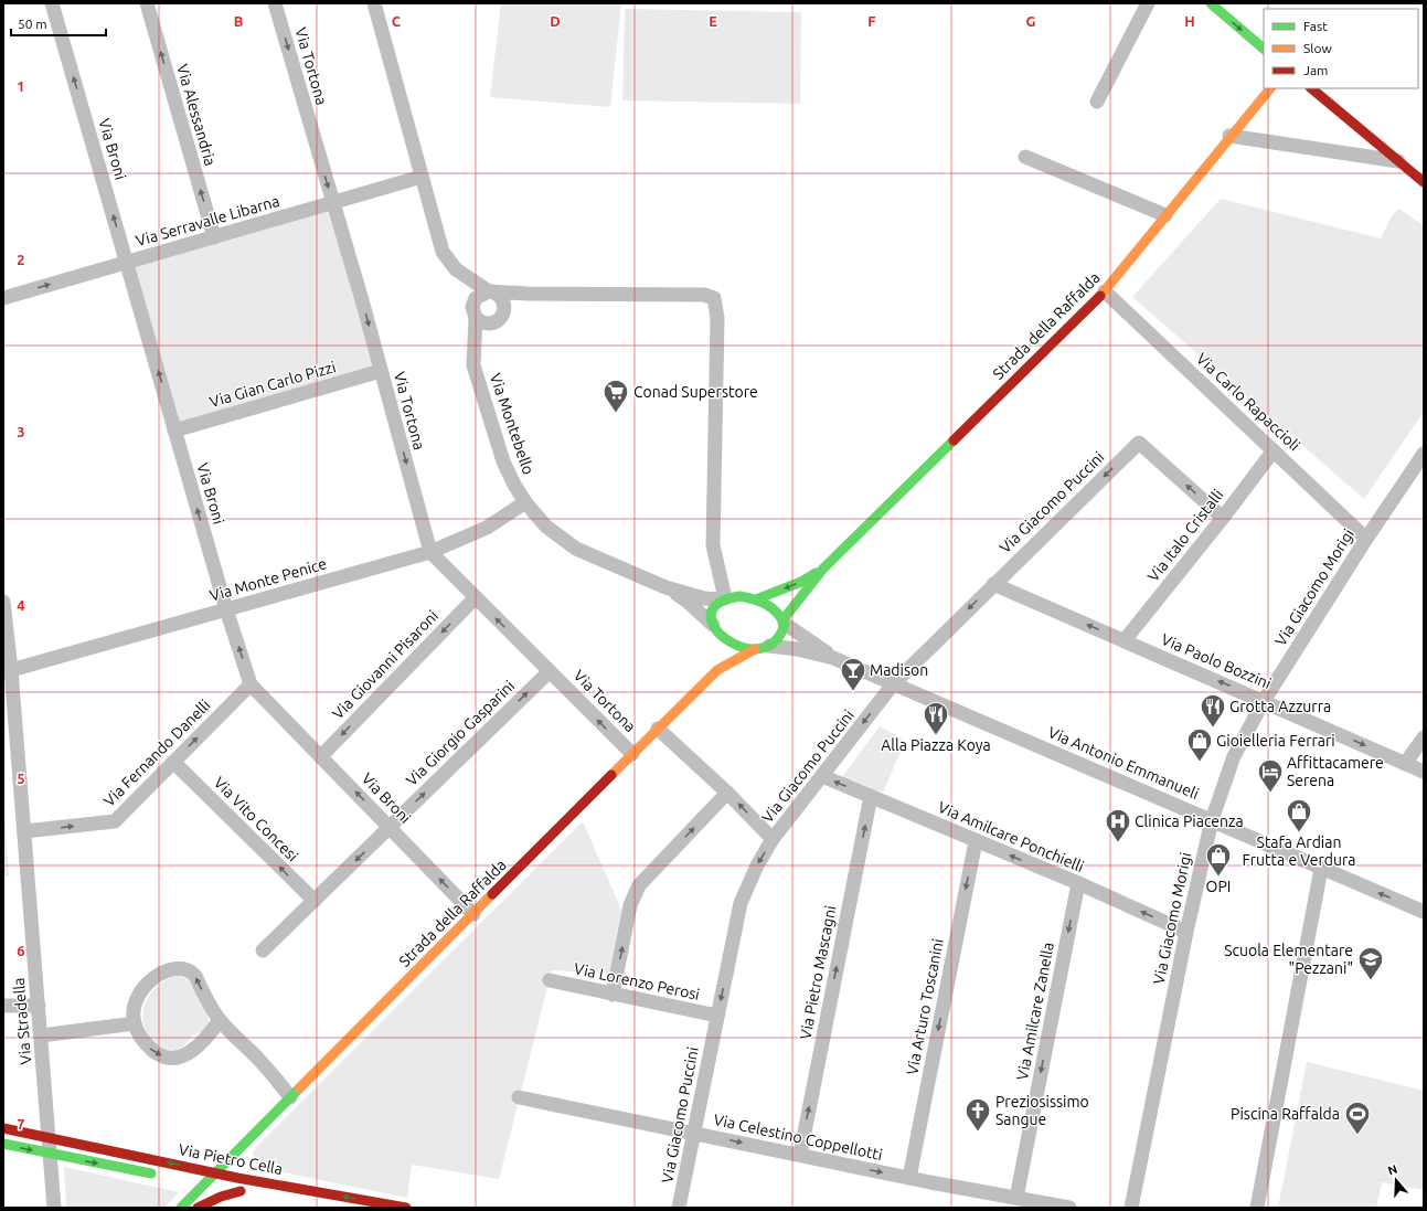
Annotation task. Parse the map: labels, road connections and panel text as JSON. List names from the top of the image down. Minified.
{"streets":{"street":["Via Tortona","Via Alessandria","Via Broni","Via Serravalle Libarna","Strada della Raffalda","Via Gian Carlo Pizzi","Via Carlo Rapaccioli","Via Montebello","Via Giacomo Puccini","Via Italo Cristalli","Via Monte Penice","Via Giacomo Morigi","Via Paolo Bozzini","Via Giovanni Pisaroni","Via Giorgio Gasparini","Via Fernando Danelli","Via Antonio Emmanueli","Via Vito Concesi","Via Amilcare Ponchielli","Via Pietro Mascagni","Via Lorenzo Perosi","Via Arturo Toscanini","Via Amilcare Zanella","Via Stradella","Via Celestino Coppellotti","Via Pietro Cella"]},"crossings":[["Via Tortona","Via Serravalle Libarna"],["Via Tortona","Strada della Raffalda"],["Via Tortona","Via Gian Carlo Pizzi"],["Via Tortona","Via Monte Penice"],["Via Tortona","Via Giovanni Pisaroni"],["Via Tortona","Via Giorgio Gasparini"],["Via Alessandria","Via Serravalle Libarna"],["Via Broni","Via Serravalle Libarna"],["Via Broni","Strada della Raffalda"],["Via Broni","Via Gian Carlo Pizzi"],["Via Broni","Via Monte Penice"],["Via Broni","Via Giovanni Pisaroni"],["Via Broni","Via Giorgio Gasparini"],["Via Broni","Via Fernando Danelli"],["Strada della Raffalda","Via Carlo Rapaccioli"],["Strada della Raffalda","Via Montebello"],["Strada della Raffalda","Via Antonio Emmanueli"],["Strada della Raffalda","Via Pietro Cella"],["Via Carlo Rapaccioli","Via Italo Cristalli"],["Via Carlo Rapaccioli","Via Giacomo Morigi"],["Via Montebello","Via Monte Penice"],["Via Montebello","Via Antonio Emmanueli"],["Via Giacomo Puccini","Via Italo Cristalli"],["Via Giacomo Puccini","Via Paolo Bozzini"],["Via Giacomo Puccini","Via Antonio Emmanueli"],["Via Giacomo Puccini","Via Amilcare Ponchielli"],["Via Giacomo Puccini","Via Lorenzo Perosi"],["Via Giacomo Puccini","Via Celestino Coppellotti"],["Via Italo Cristalli","Via Paolo Bozzini"],["Via Monte Penice","Via Stradella"],["Via Giacomo Morigi","Via Paolo Bozzini"],["Via Giacomo Morigi","Via Antonio Emmanueli"],["Via Giacomo Morigi","Via Amilcare Ponchielli"],["Via Giorgio Gasparini","Via Vito Concesi"],["Via Fernando Danelli","Via Vito Concesi"],["Via Fernando Danelli","Via Stradella"],["Via Amilcare Ponchielli","Via Pietro Mascagni"],["Via Amilcare Ponchielli","Via Arturo Toscanini"],["Via Amilcare Ponchielli","Via Amilcare Zanella"],["Via Pietro Mascagni","Via Celestino Coppellotti"],["Via Arturo Toscanini","Via Celestino Coppellotti"],["Via Amilcare Zanella","Via Celestino Coppellotti"],["Via Stradella","Via Pietro Cella"]],"one_way":["Via Alessandria","Via Broni","Via Giacomo Puccini","Via Giovanni Pisaroni","Via Fernando Danelli","Via Vito Concesi","Via Amilcare Ponchielli","Via Pietro Mascagni","Via Arturo Toscanini","Via Amilcare Zanella","Via Celestino Coppellotti"],"places":{"supermarket":["Conad Superstore"],"bar":["Madison"],"restaurant":["Grotta Azzurra","Alla Piazza Koya"],"shop":["Gioielleria Ferrari","Stafa Ardian Frutta e Verdura","OPI"],"hotel":["Affittacamere Serena"],"hospital":["Clinica Piacenza"],"school or university":["Scuola Elementare \"Pezzani\""],"church":["Preziosissimo Sangue"],"sports":["Piscina Raffalda"]},"legend":["Fast","Slow","Jam"],"scale_bar":"50 m","north":"top","grid":{"columns":["B","C","D","E","F","G","H"],"rows":["1","2","3","4","5","6","7"]}}
